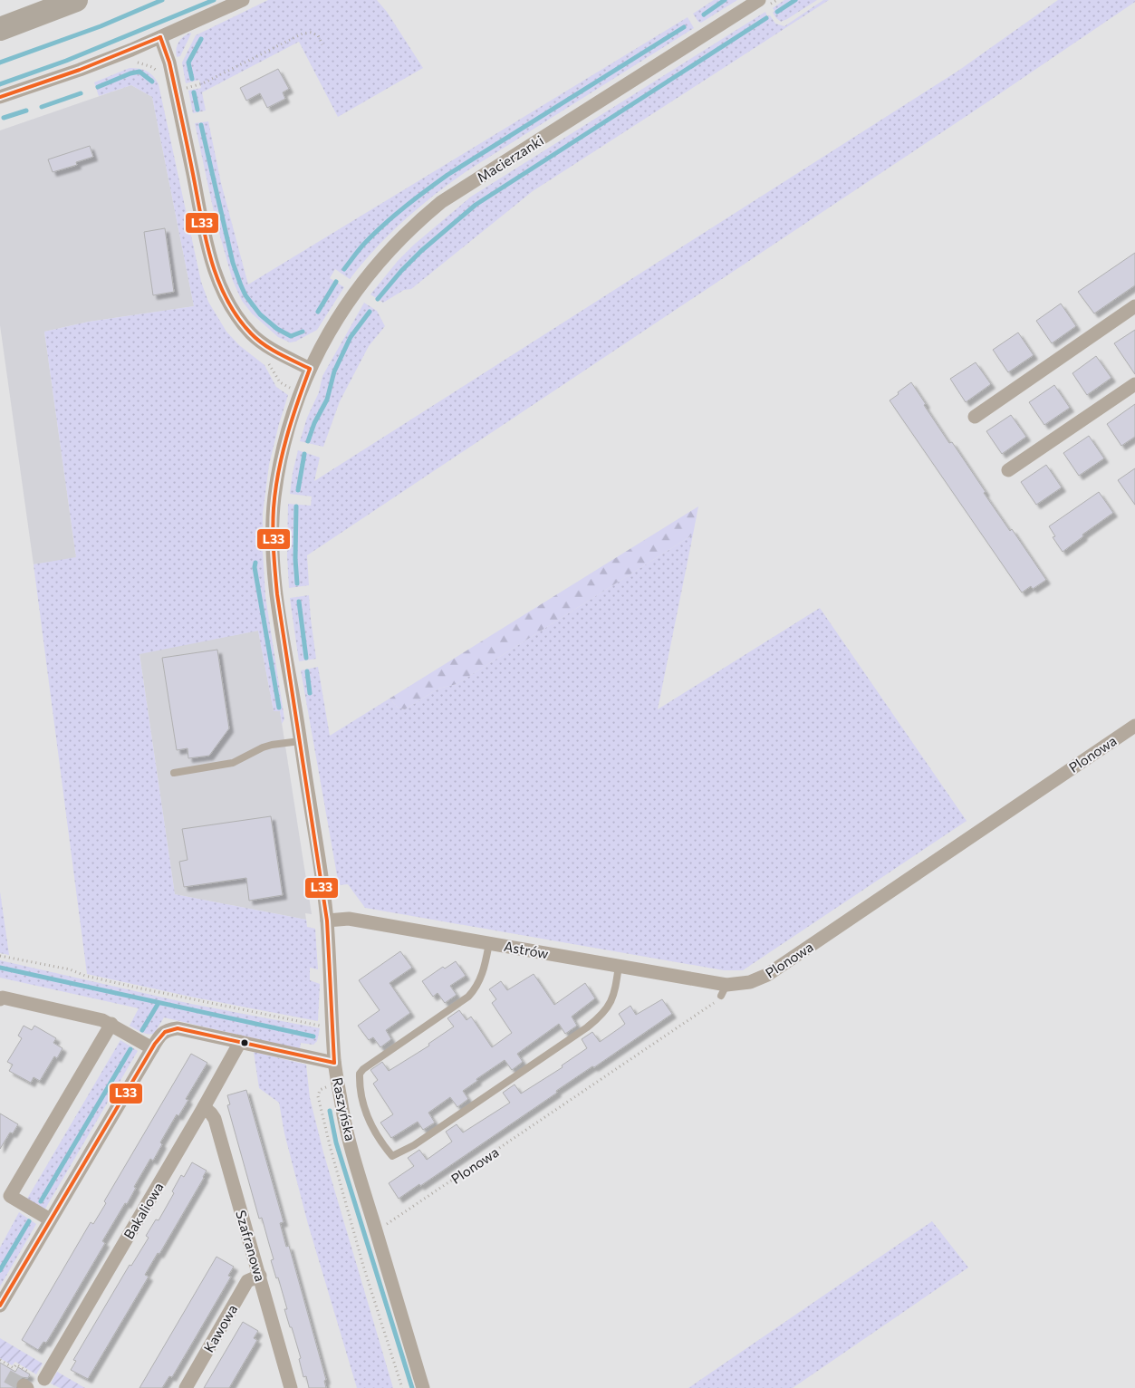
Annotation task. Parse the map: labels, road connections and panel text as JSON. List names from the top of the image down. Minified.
{"streets":{"street":["Macierzanki","Plonowa","Astrów","Raszyńska","Bakaliowa","Szafranowa","Kawowa"]},"crossings":[["Macierzanki","Raszyńska"],["Plonowa","Astrów"],["Plonowa","Raszyńska"],["Astrów","Raszyńska"],["Bakaliowa","Szafranowa"],["Szafranowa","Kawowa"]],"lines":["transit line L33"]}
